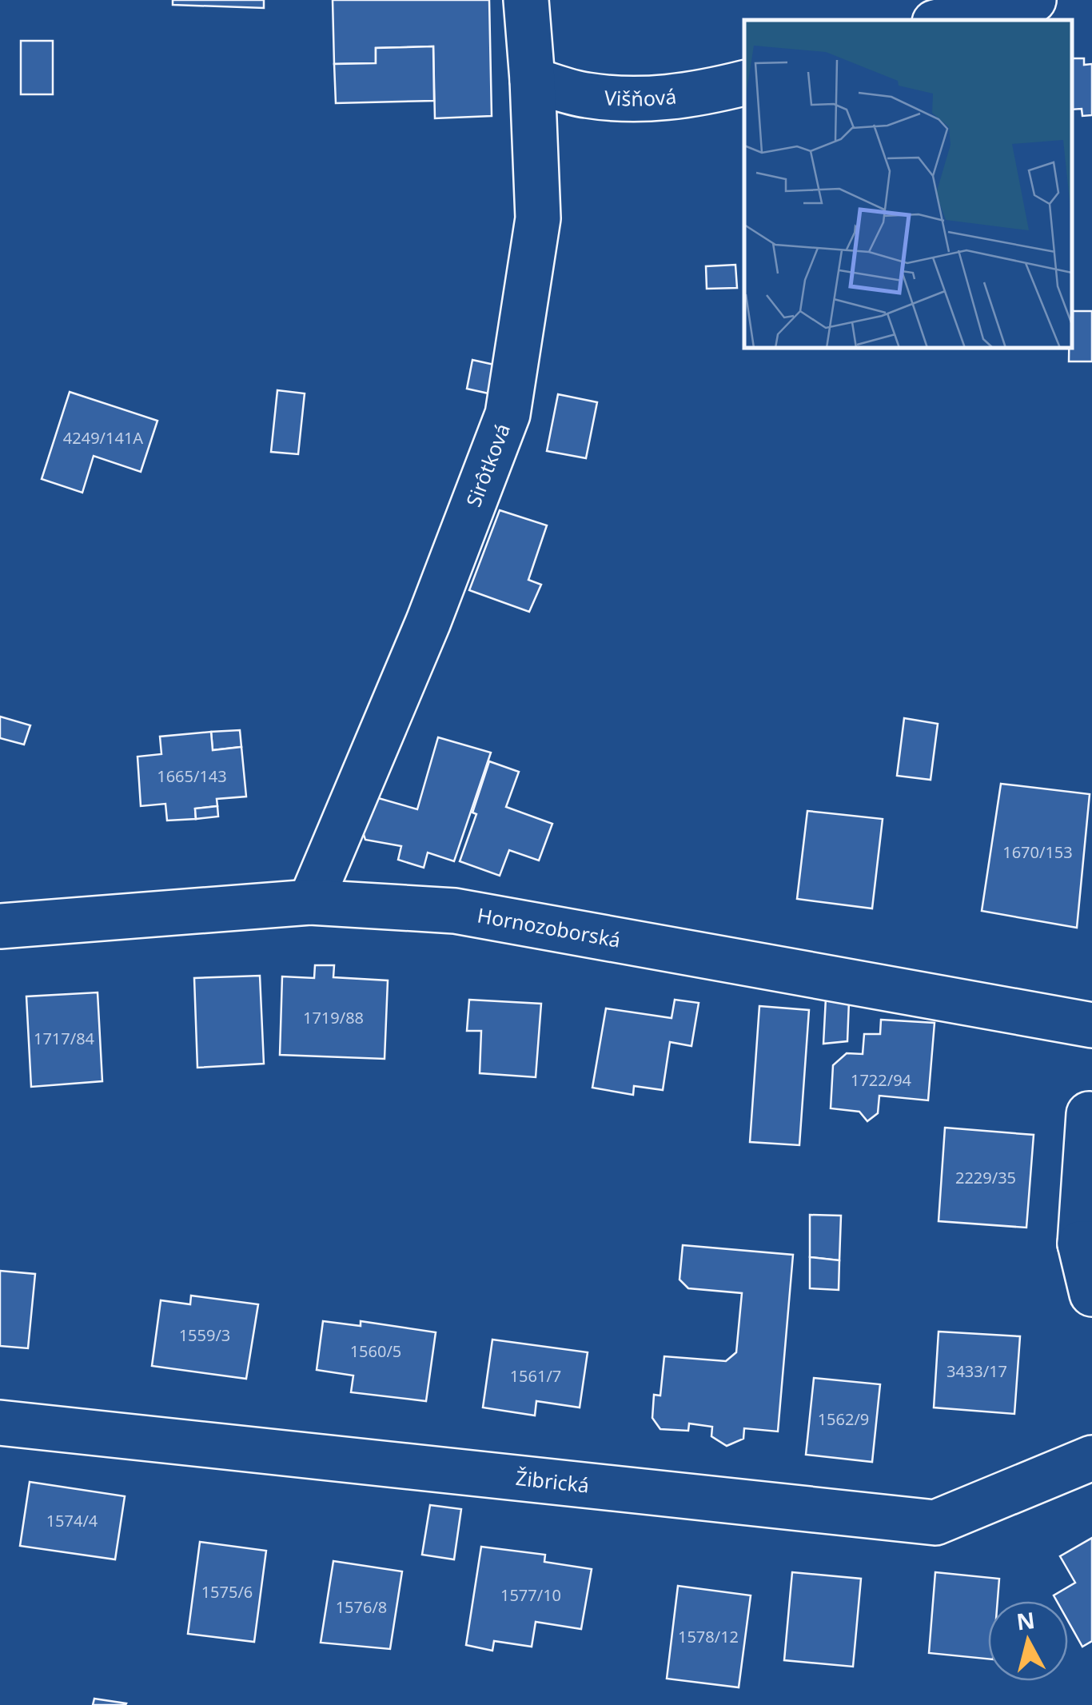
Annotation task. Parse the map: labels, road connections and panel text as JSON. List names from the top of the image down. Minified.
{"streets":{"street":["Višňová","Sirôtková","Hornozoborská","Žibrická"]},"crossings":[["Višňová","Sirôtková"],["Sirôtková","Hornozoborská"]],"house_numbers":["4249/141A","1665/143","1670/153","1719/88","1717/84","1722/94","2229/35","1559/3","1560/5","3433/17","1561/7","1562/9","1574/4","1575/6","1577/10","1576/8","1578/12"],"north":"top"}
